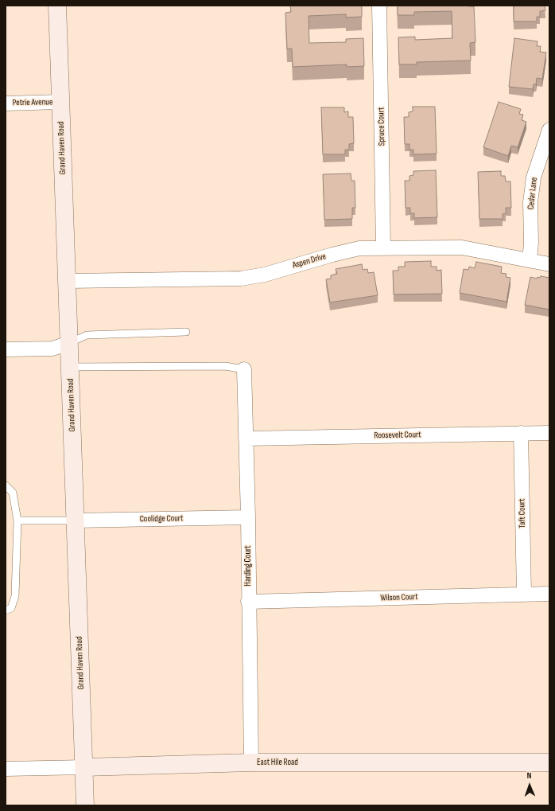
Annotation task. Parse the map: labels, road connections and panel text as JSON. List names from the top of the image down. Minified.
{"streets":{"main road":["Grand Haven Road","East Hile Road"],"street":["Petrie Avenue","Spruce Court","Cedar Lane","Aspen Drive","Roosevelt Court","Taft Court","Coolidge Court","Harding Court","Wilson Court"]},"crossings":[["Petrie Avenue","Grand Haven Road"],["Spruce Court","Aspen Drive"],["Grand Haven Road","Aspen Drive"],["Grand Haven Road","Coolidge Court"],["Grand Haven Road","East Hile Road"],["Cedar Lane","Aspen Drive"],["Roosevelt Court","Taft Court"],["Roosevelt Court","Harding Court"],["Taft Court","Wilson Court"],["Coolidge Court","Harding Court"],["Harding Court","Wilson Court"],["Harding Court","East Hile Road"]],"north":"top"}
